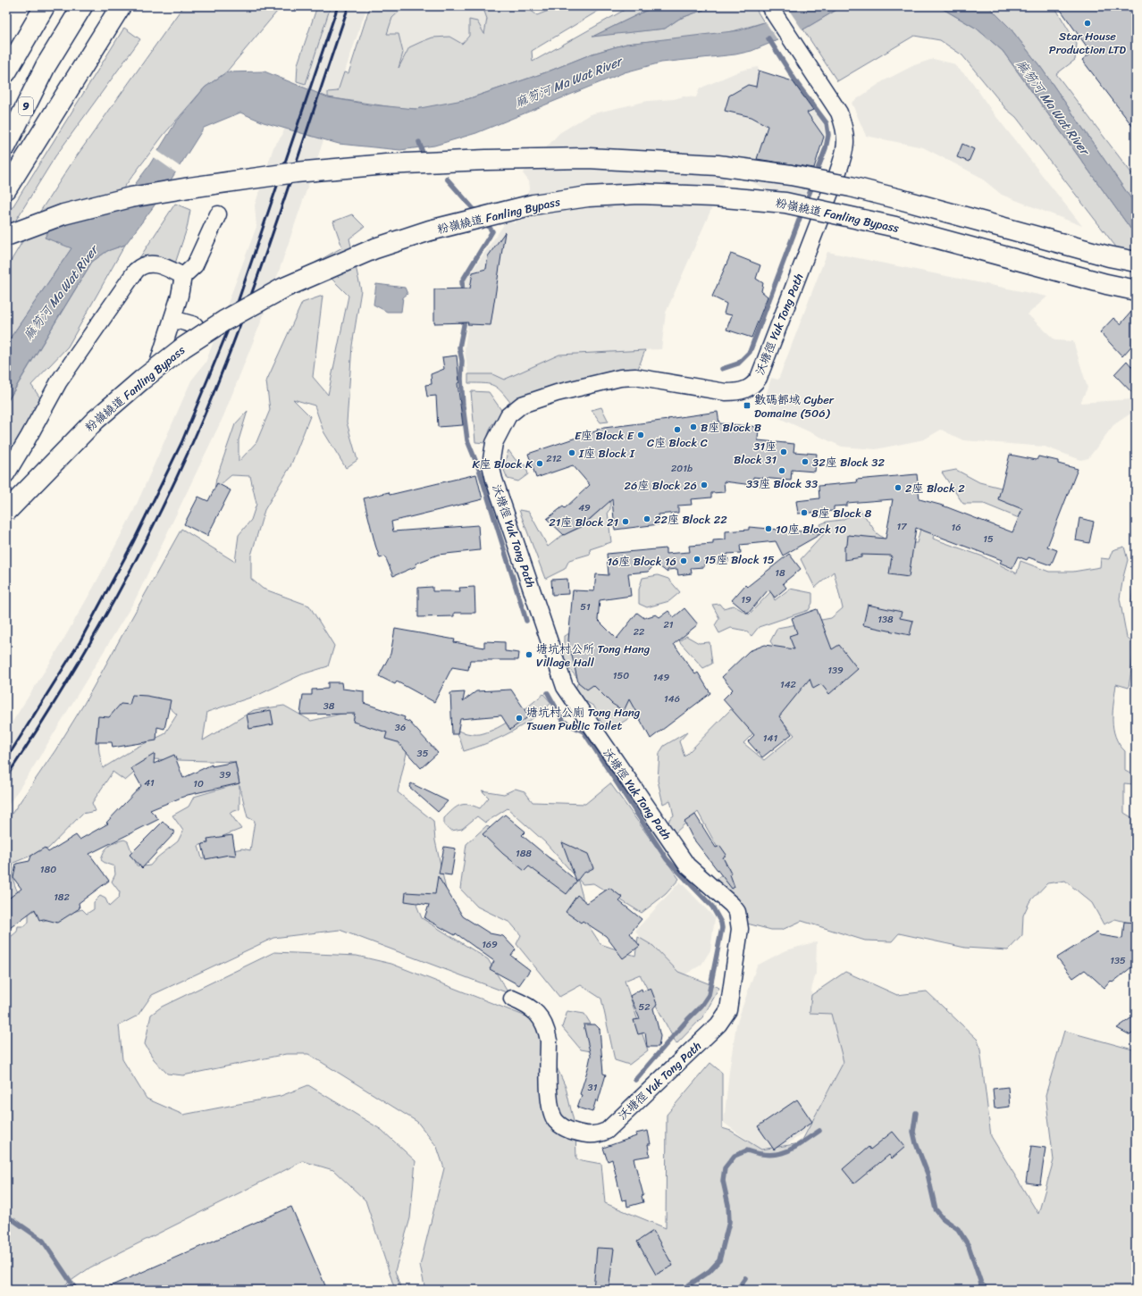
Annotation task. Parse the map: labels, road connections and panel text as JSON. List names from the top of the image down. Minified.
{"streets":{"highway":["9","粉嶺繞道 Fanling Bypass"],"street":["沃塘徑 Yuk Tong Path"]},"water":["麻笏河 Ma Wat River"],"places":{"other":["Star House Production LTD","B座 Block B","C座 Block C","E座 Block E","31座 Block 31","I座 Block I","32座 Block 32","K座 Block K","33座 Block 33","26座 Block 26","2座 Block 2","8座 Block 8","22座 Block 22","21座 Block 21","10座 Block 10","15座 Block 15","16座 Block 16","塘坑村公所 Tong Hang Village Hall","塘坑村公廁 Tong Hang Tsuen Public Toilet"],"transit":["數碼都域 Cyber Domaine (506)"]},"house_numbers":["212","201b","49","17","16","15","18","19","51","138","21","22","139","150","149","142","146","38","36","141","35","39","41","10","188","180","182","169","135","52","31"]}
